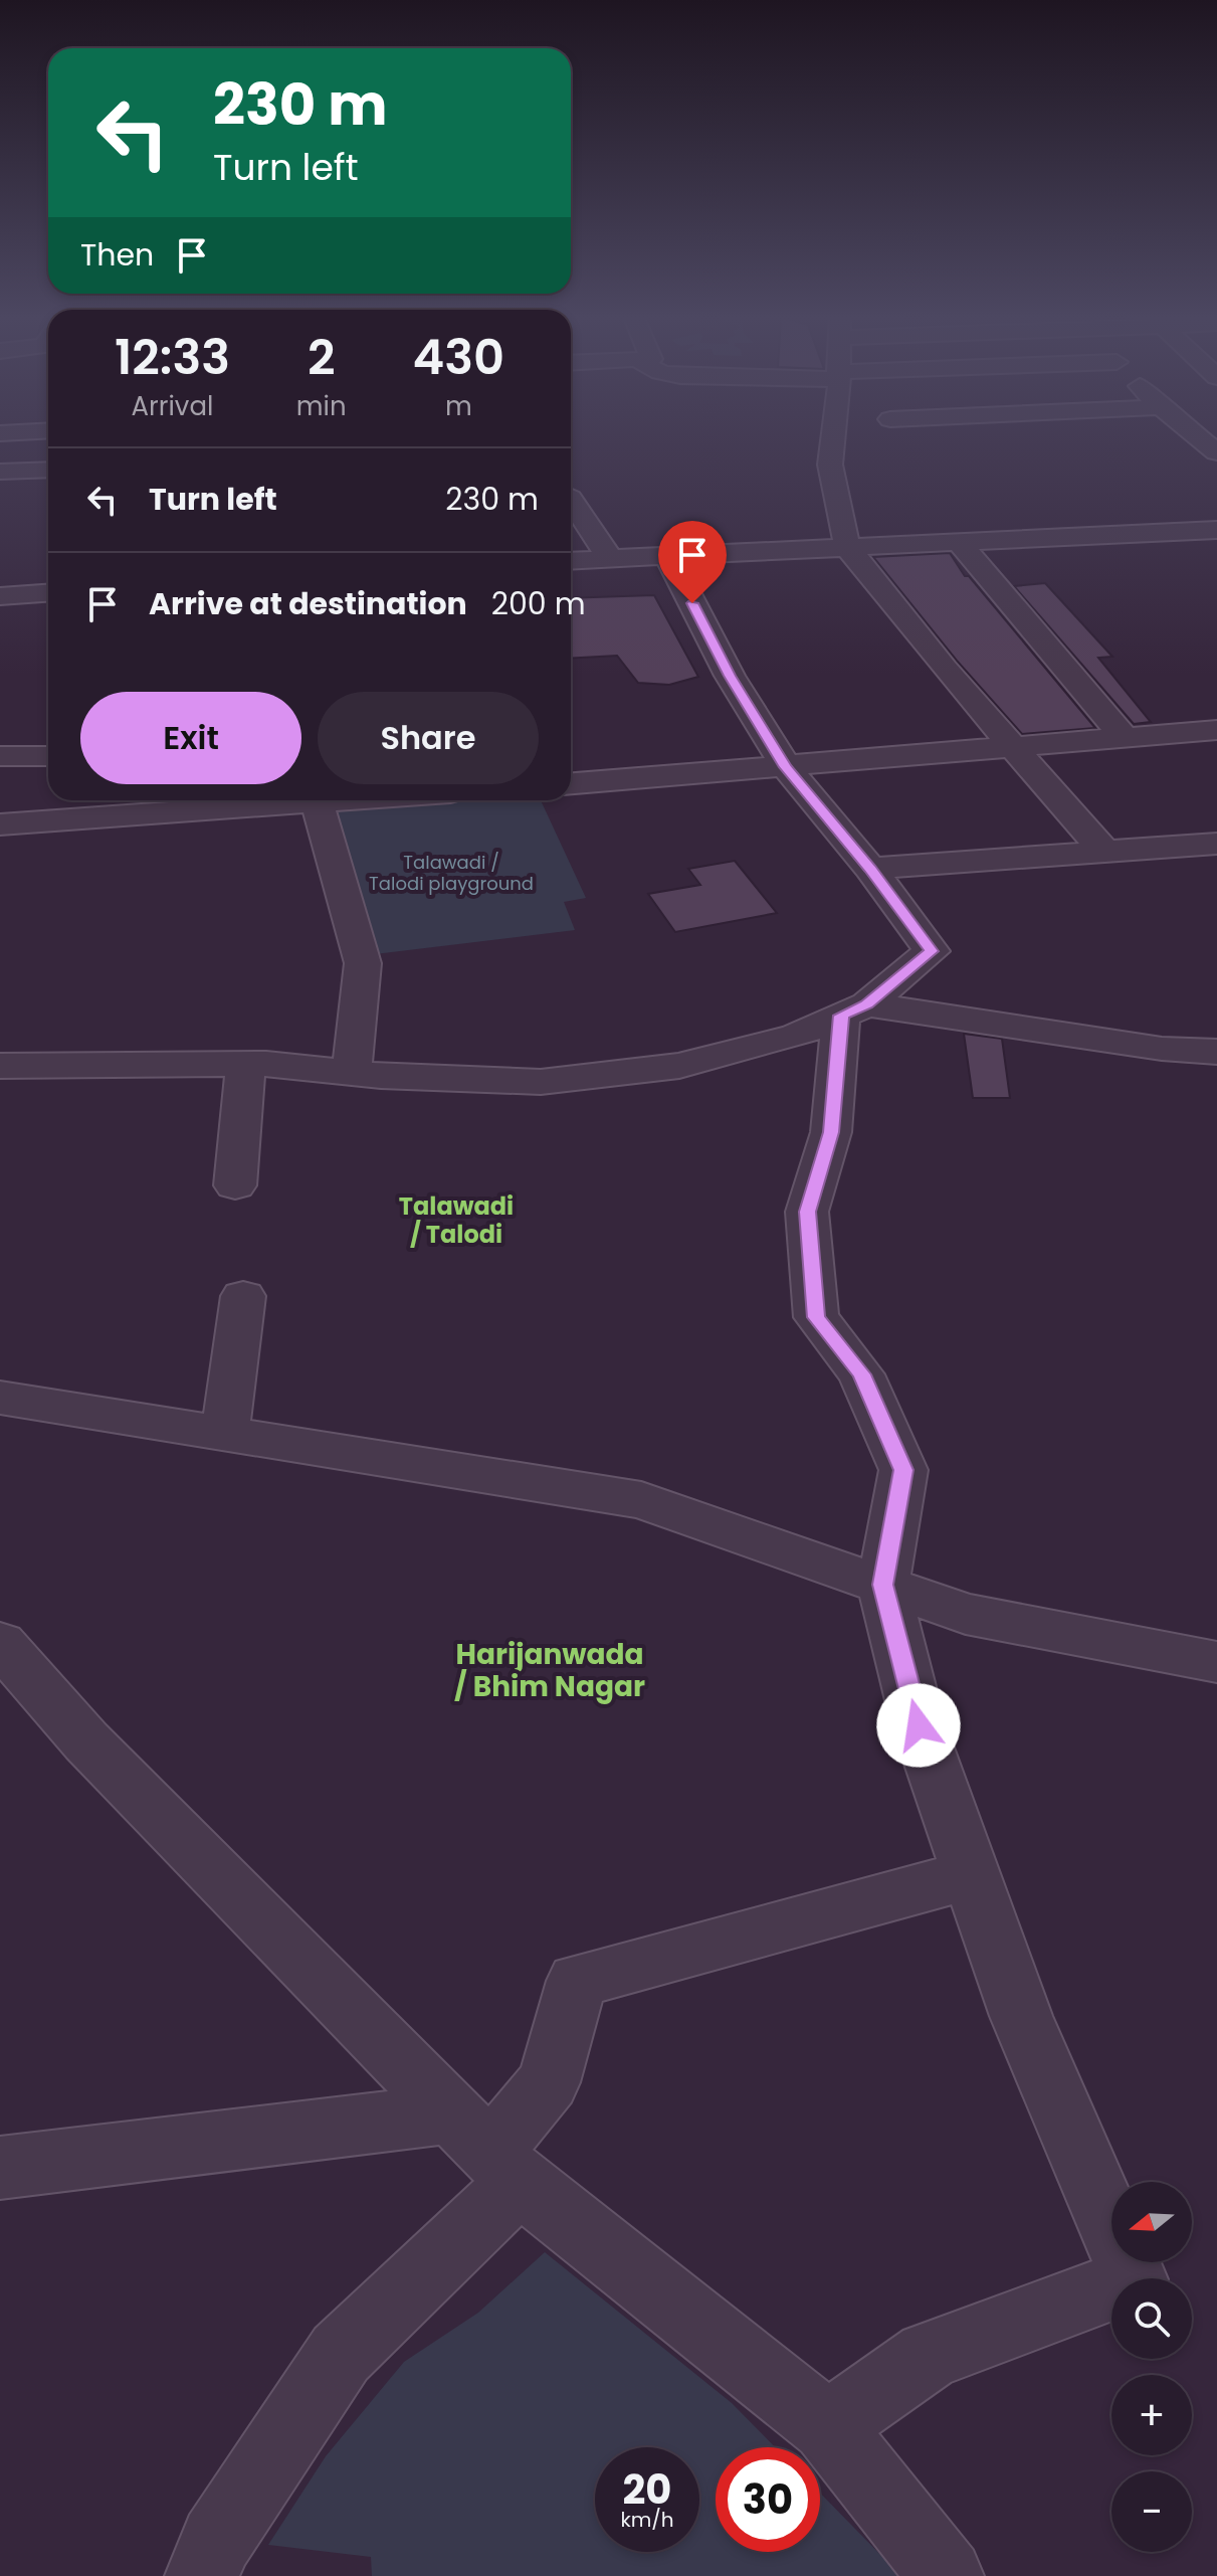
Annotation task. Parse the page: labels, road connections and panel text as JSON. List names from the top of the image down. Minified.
{"districts":["Talawadi / Talodi","Harijanwada / Bhim Nagar"],"parks":["Talawadi / Talodi playground"],"north":"left","page":{"turn":["230 m","Turn left"],"then":"Then","eta":["12:33","Arrival","2","min","430","m"],"list":[{"name":"Turn left","value":"230 m"},{"name":"Arrive at destination","value":"200 m"}],"buttons":["Exit","Share"],"map_buttons":["+","−"],"speed":"20 km/h","limit":"30"}}
